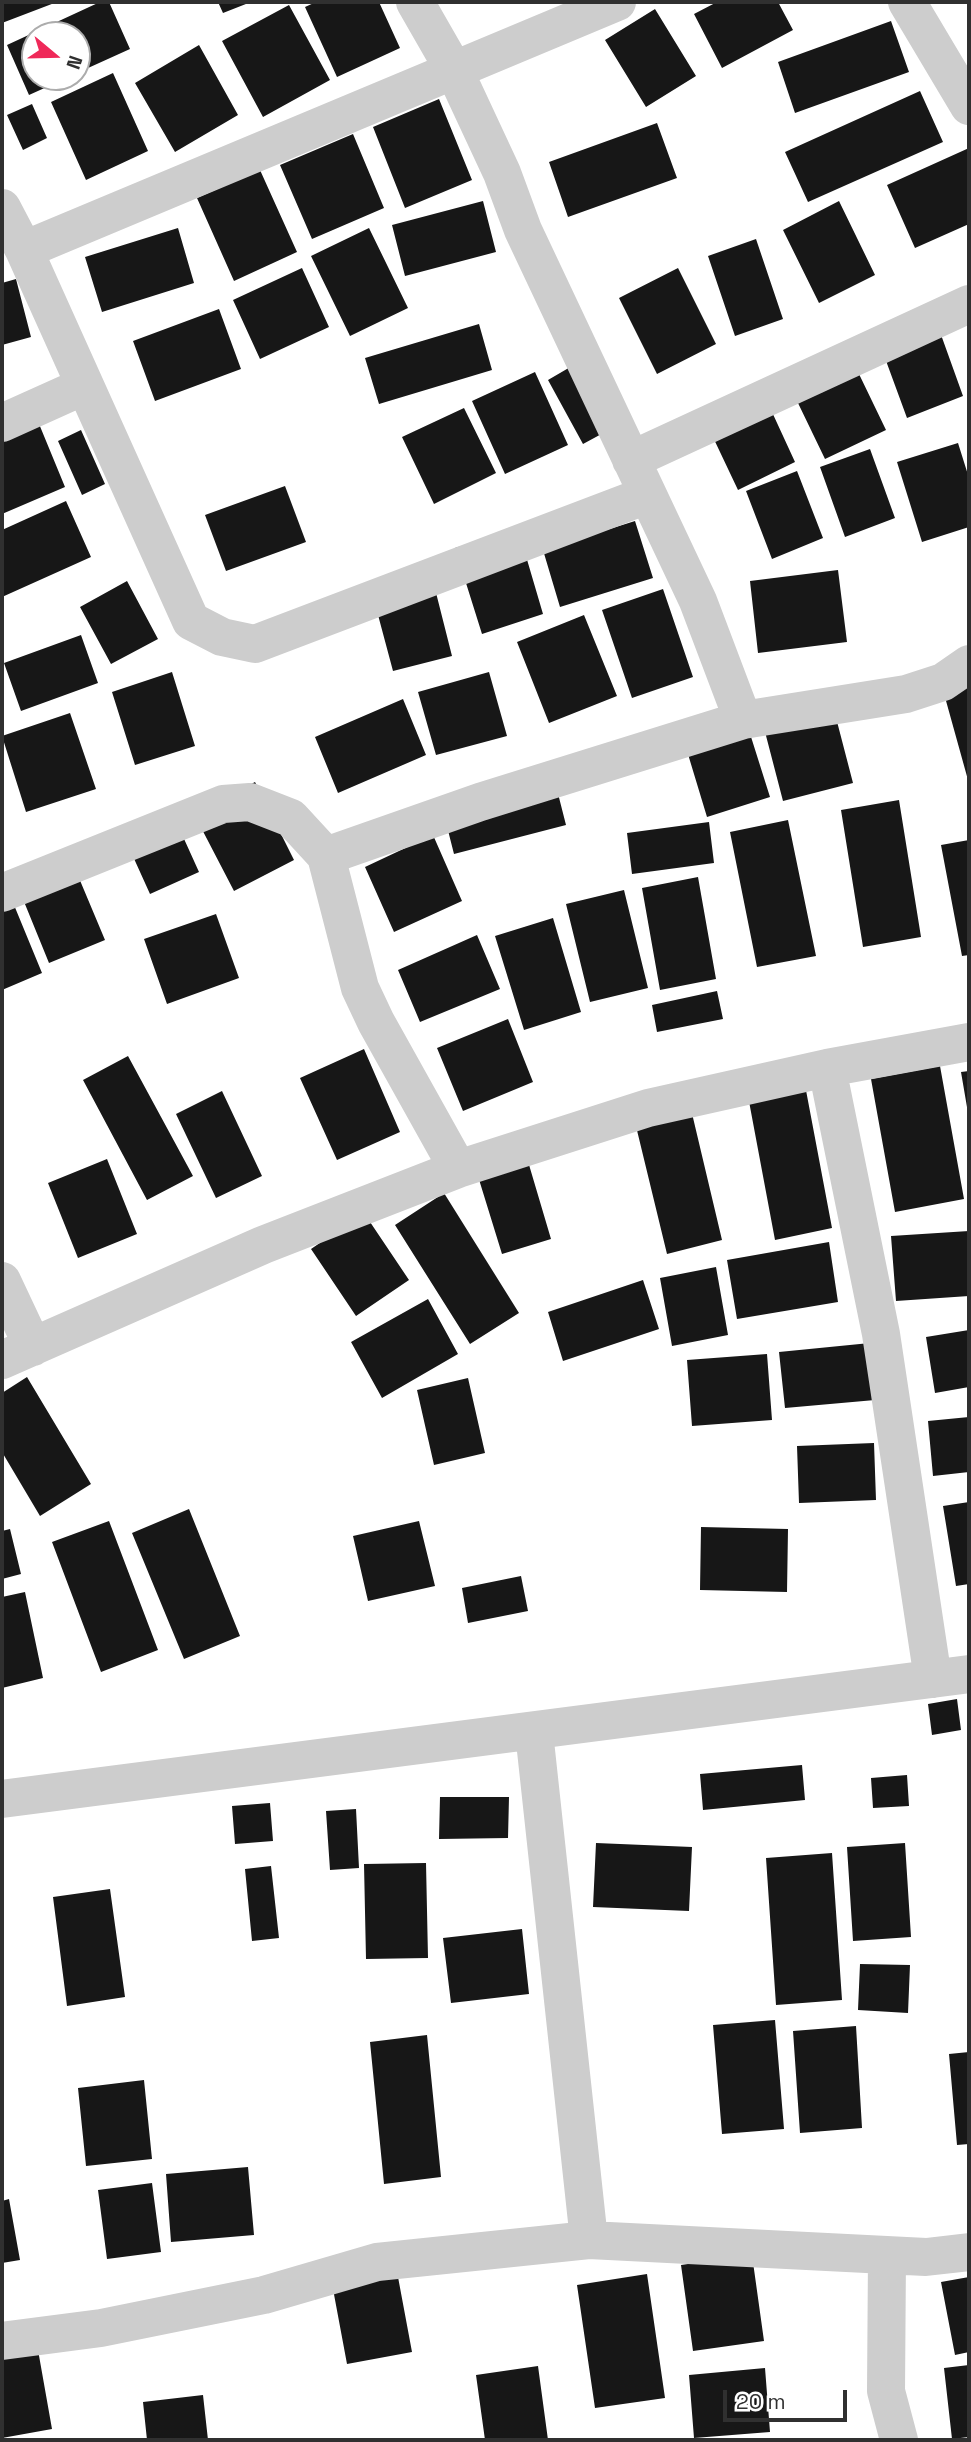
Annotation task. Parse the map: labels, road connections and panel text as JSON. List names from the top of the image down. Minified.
{"scale_bar":"20 m","north":"right"}
